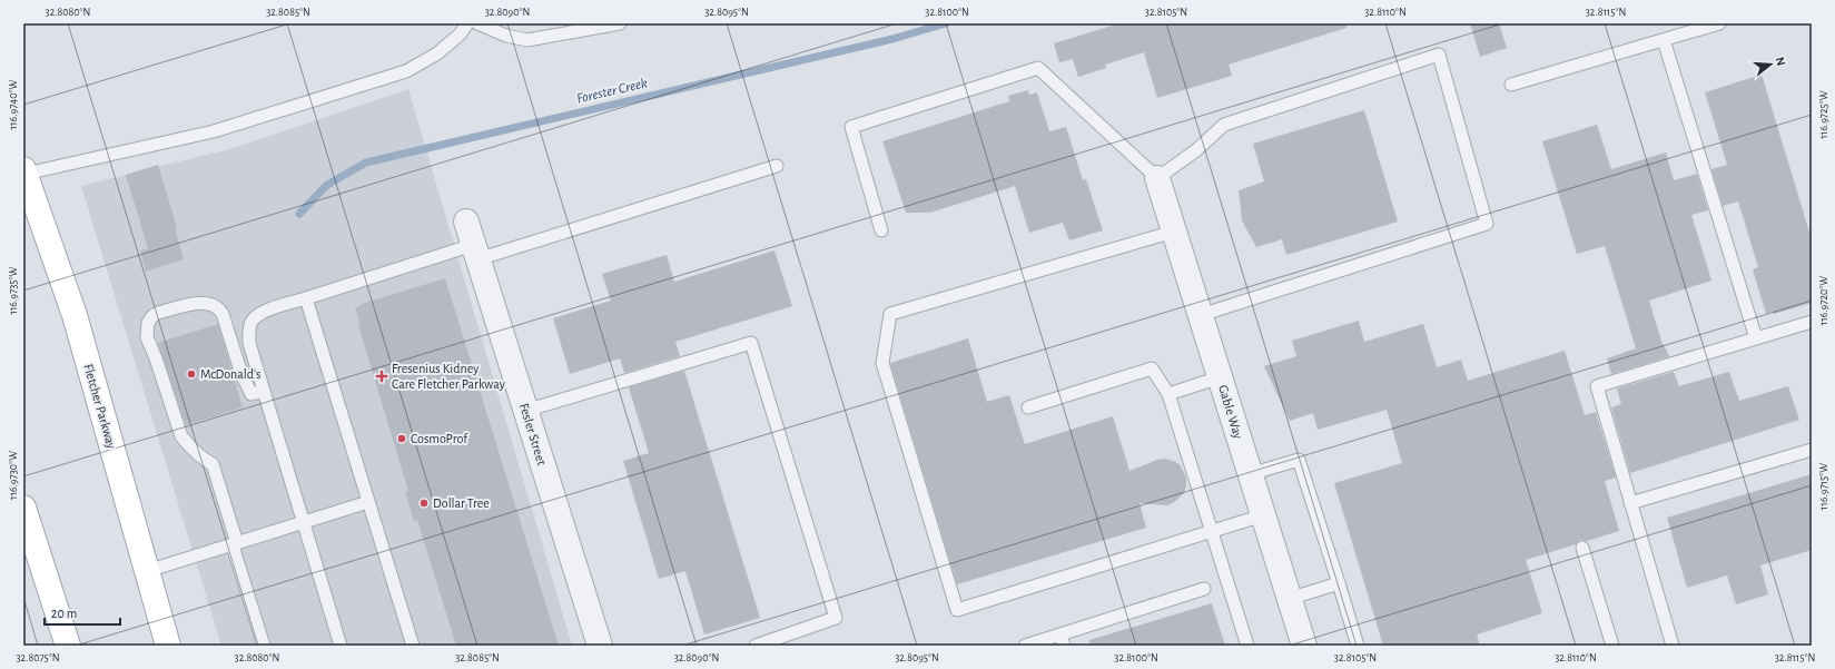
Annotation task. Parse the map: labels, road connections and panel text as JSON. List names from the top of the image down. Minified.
{"streets":{"main road":["Fletcher Parkway"],"street":["Gable Way","Fesler Street"]},"water":["Forester Creek"],"places":{"other":["McDonald's","CosmoProf","Dollar Tree"],"health":["Fresenius Kidney Care Fletcher Parkway"]},"scale_bar":"20 m","north":"right","coordinates":["32.8080°N","32.8085°N","32.8090°N","32.8095°N","32.8100°N","32.8105°N","32.8110°N","32.8115°N","116.9740°W","116.9725°W","116.9735°W","116.9720°W","116.9730°W","116.9715°W","32.8075°N"]}
